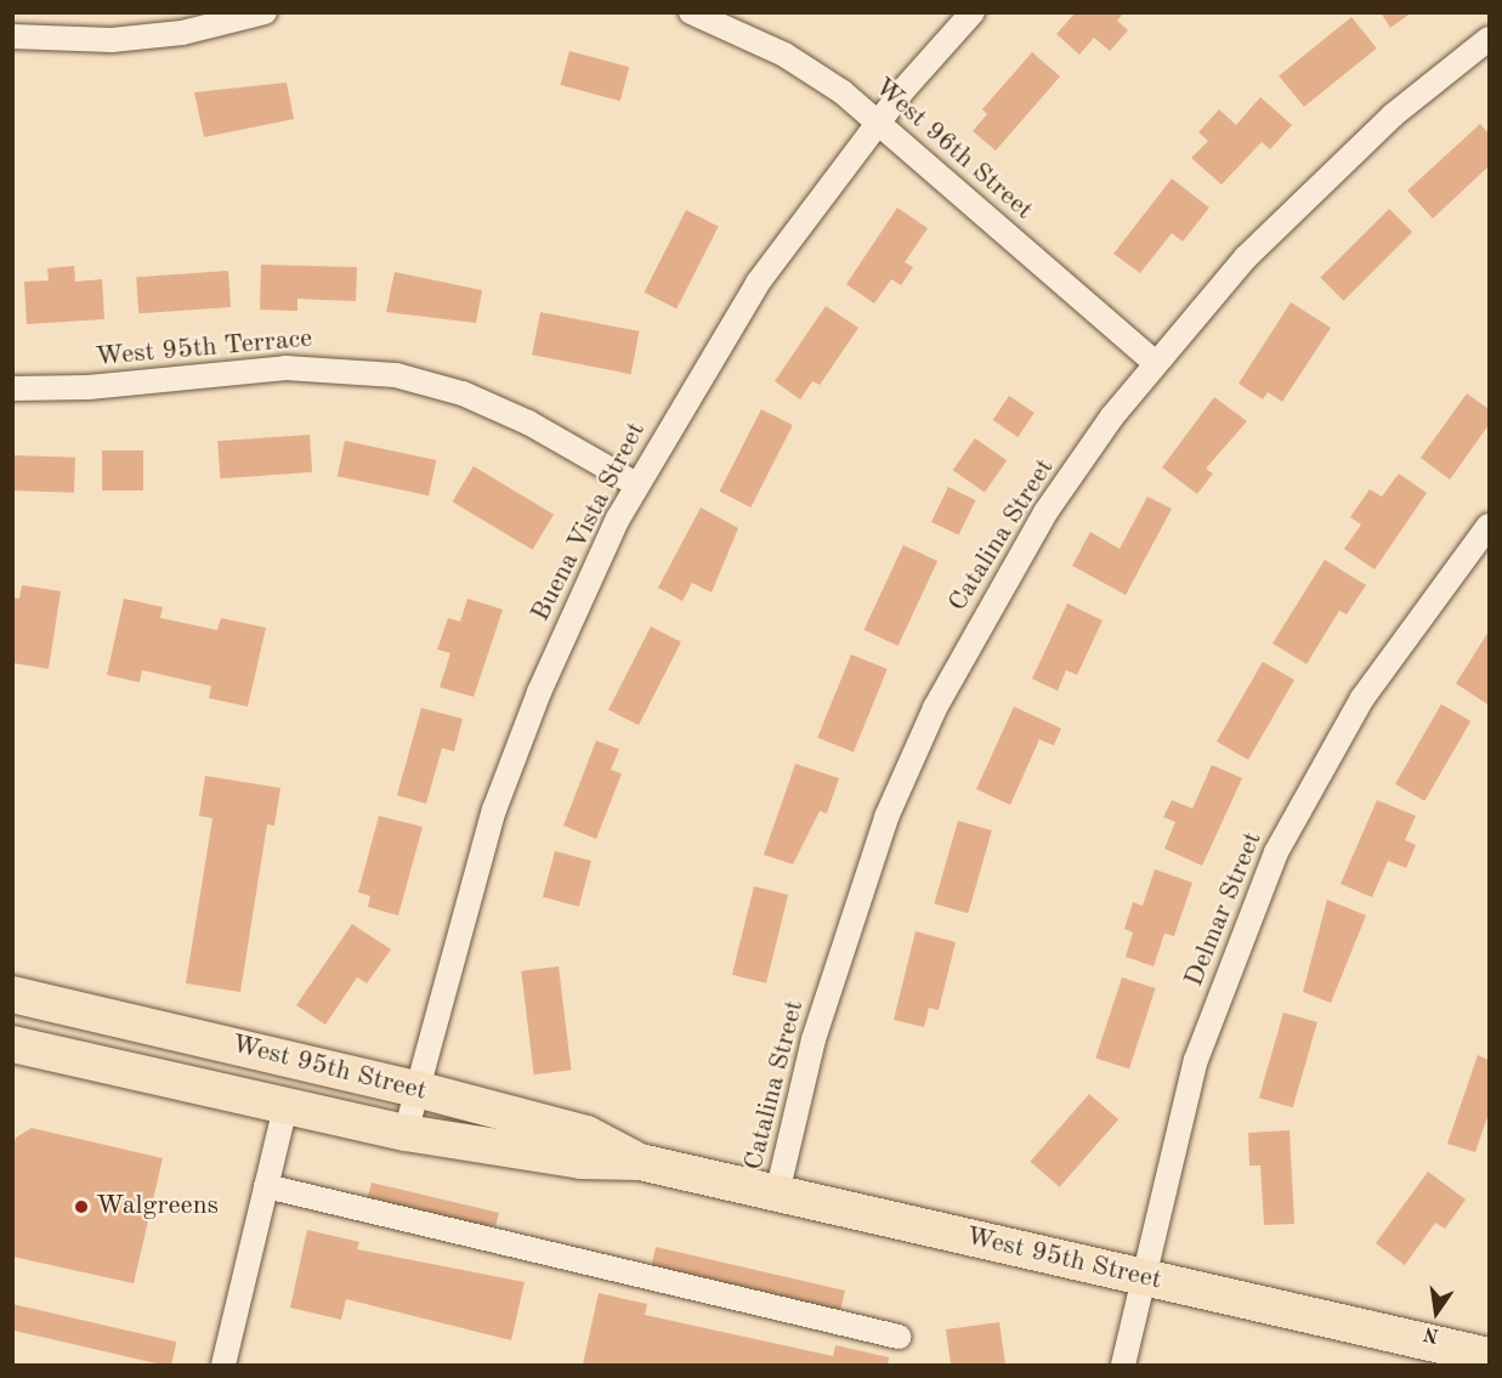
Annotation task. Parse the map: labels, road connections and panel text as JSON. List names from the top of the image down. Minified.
{"streets":{"main road":["West 95th Street"],"street":["West 96th Street","West 95th Terrace","Buena Vista Street","Catalina Street","Delmar Street"]},"crossings":[["West 96th Street","Buena Vista Street"],["West 96th Street","Catalina Street"],["West 95th Terrace","Buena Vista Street"],["Buena Vista Street","West 95th Street"],["Catalina Street","West 95th Street"],["Delmar Street","West 95th Street"]],"places":["Walgreens"],"north":"bottom"}
